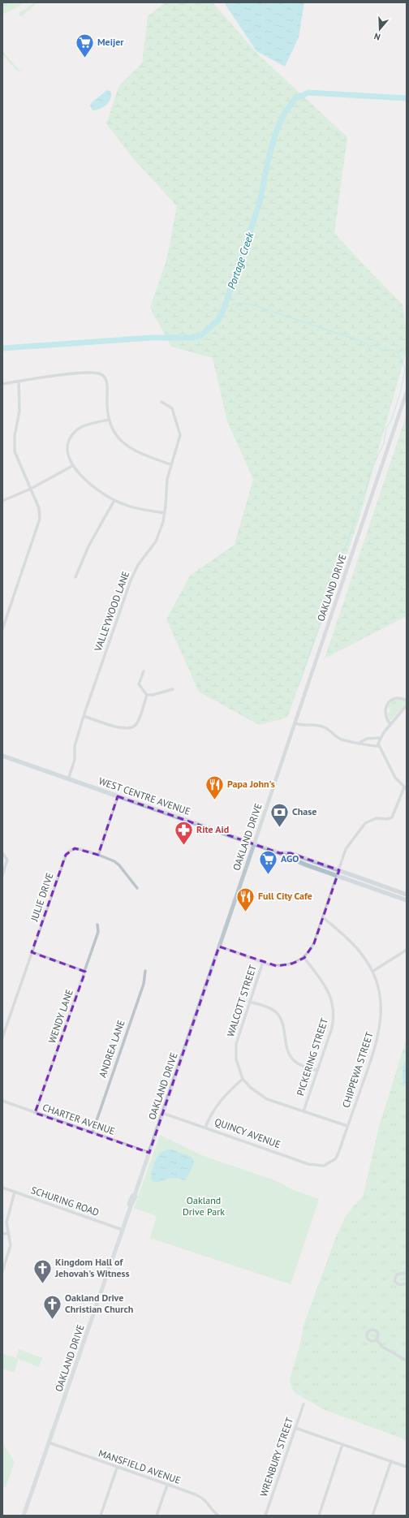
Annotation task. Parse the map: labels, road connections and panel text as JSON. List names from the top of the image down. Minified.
{"streets":{"main road":["OAKLAND DRIVE","WEST CENTRE AVENUE"],"street":["VALLEYWOOD LANE","JULIE DRIVE","WALCOTT STREET","WENDY LANE","ANDREA LANE","PICKERING STREET","CHIPPEWA STREET","CHARTER AVENUE","QUINCY AVENUE","SCHURING ROAD","WRENBURY STREET","MANSFIELD AVENUE"]},"crossings":[["OAKLAND DRIVE","WEST CENTRE AVENUE"],["OAKLAND DRIVE","CHARTER AVENUE"],["OAKLAND DRIVE","QUINCY AVENUE"],["OAKLAND DRIVE","SCHURING ROAD"],["OAKLAND DRIVE","MANSFIELD AVENUE"],["VALLEYWOOD LANE","WEST CENTRE AVENUE"],["WENDY LANE","CHARTER AVENUE"],["ANDREA LANE","CHARTER AVENUE"],["CHIPPEWA STREET","QUINCY AVENUE"]],"water":["Portage Creek"],"parks":["Oakland Drive Park"],"places":{"supermarket":["Meijer","AGO"],"restaurant":["Papa John's","Full City Cafe"],"bank":["Chase"],"pharmacy":["Rite Aid"],"church":["Kingdom Hall of Jehovah's Witness","Oakland Drive Christian Church"]},"north":"bottom"}
